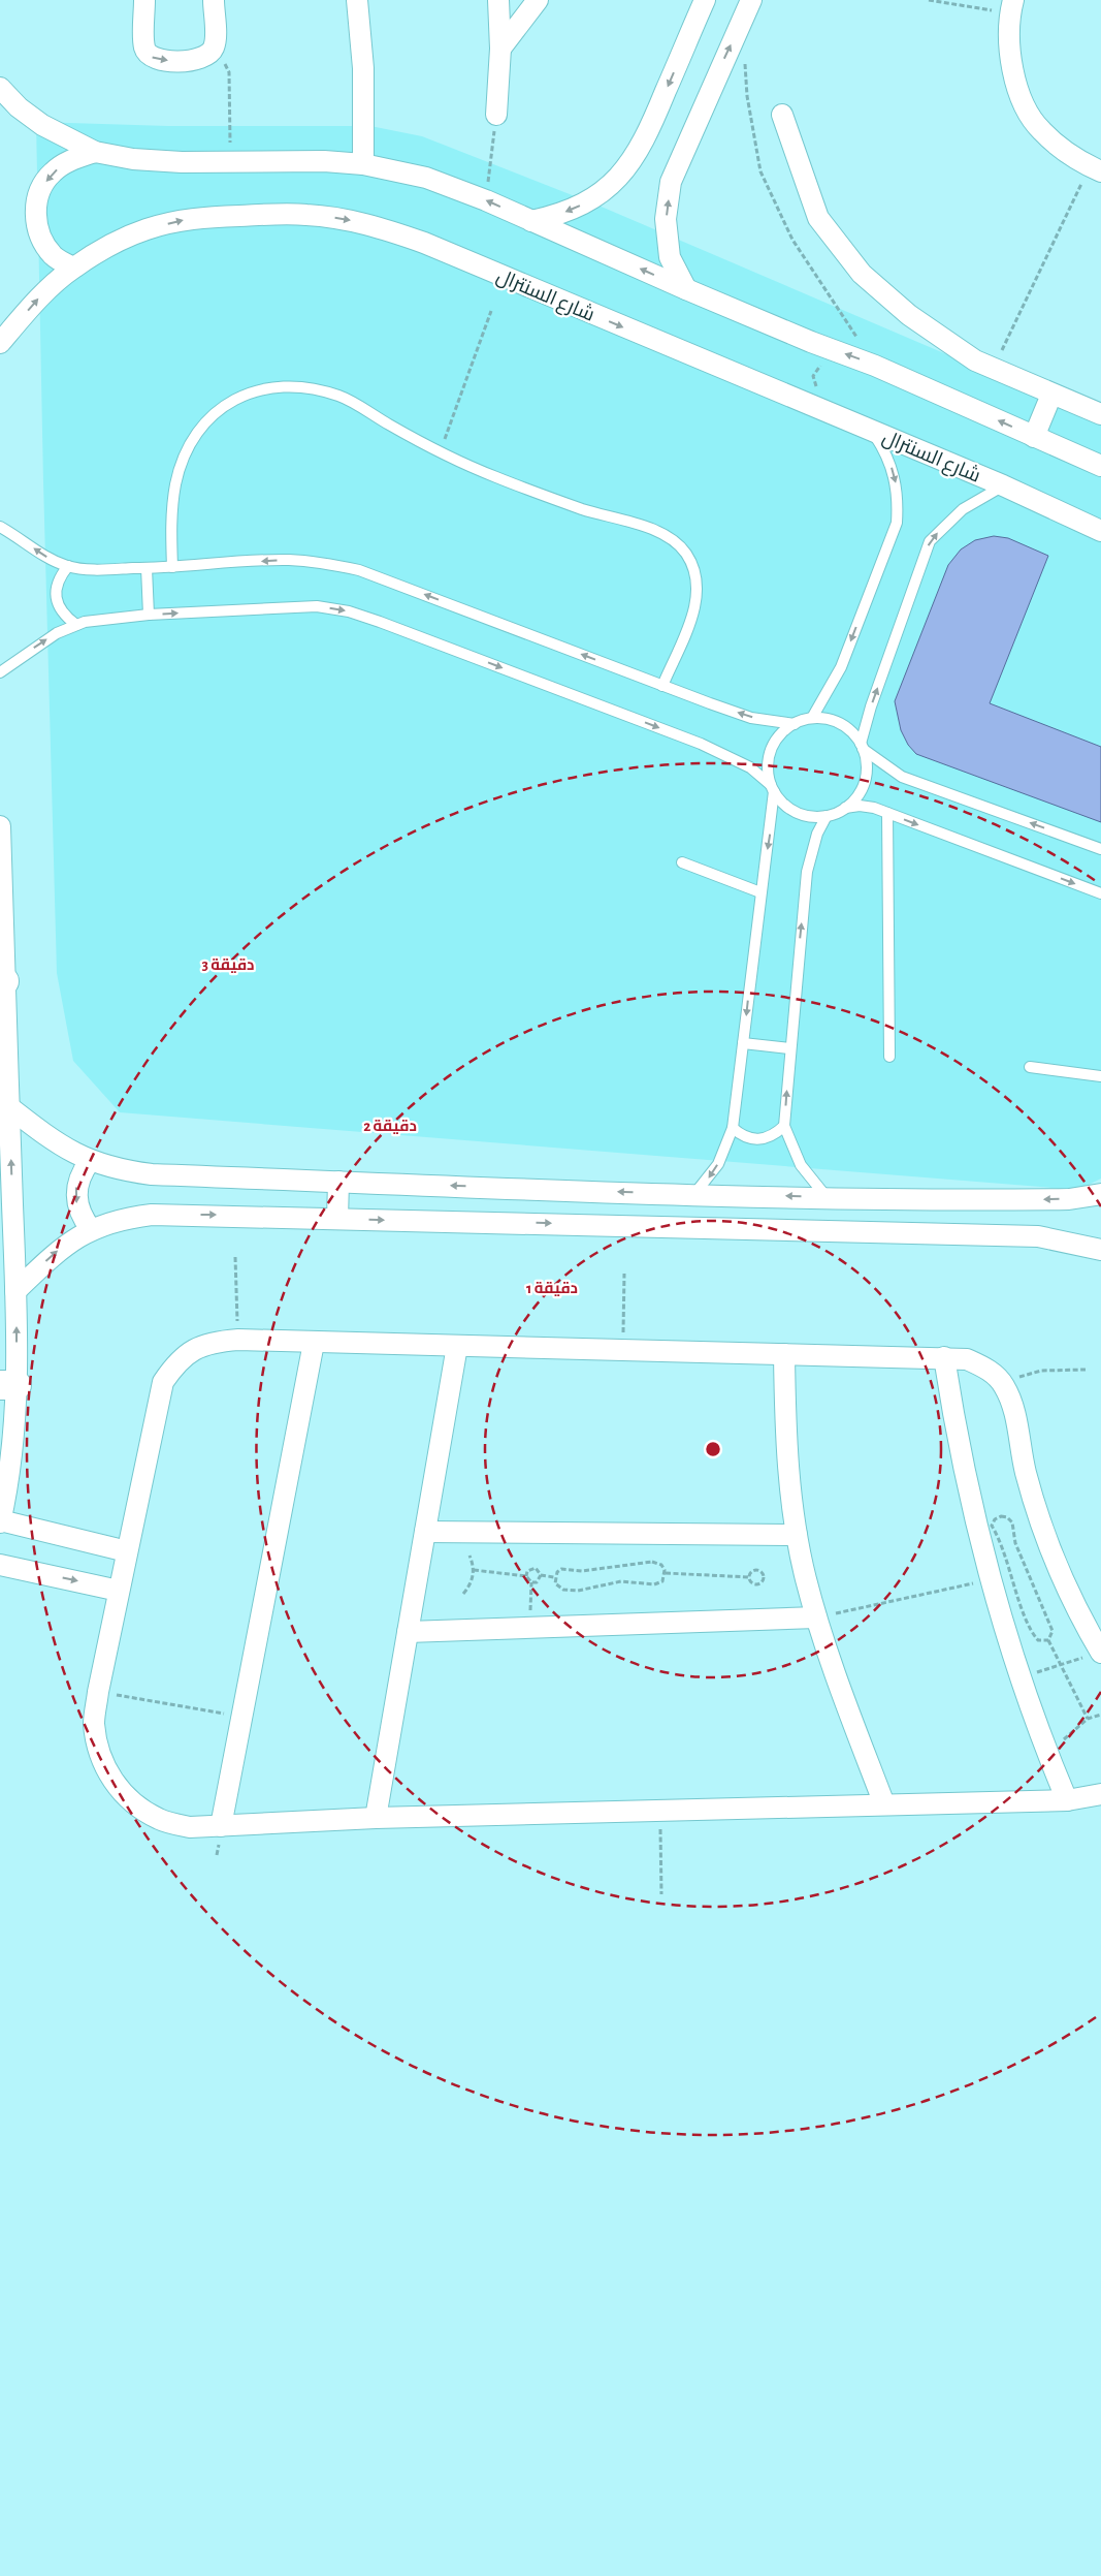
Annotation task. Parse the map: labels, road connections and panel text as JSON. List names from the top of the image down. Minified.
{"streets":{"street":["شارع السنترال"]},"rings":["3 دقيقة","2 دقيقة","1 دقيقة"]}
